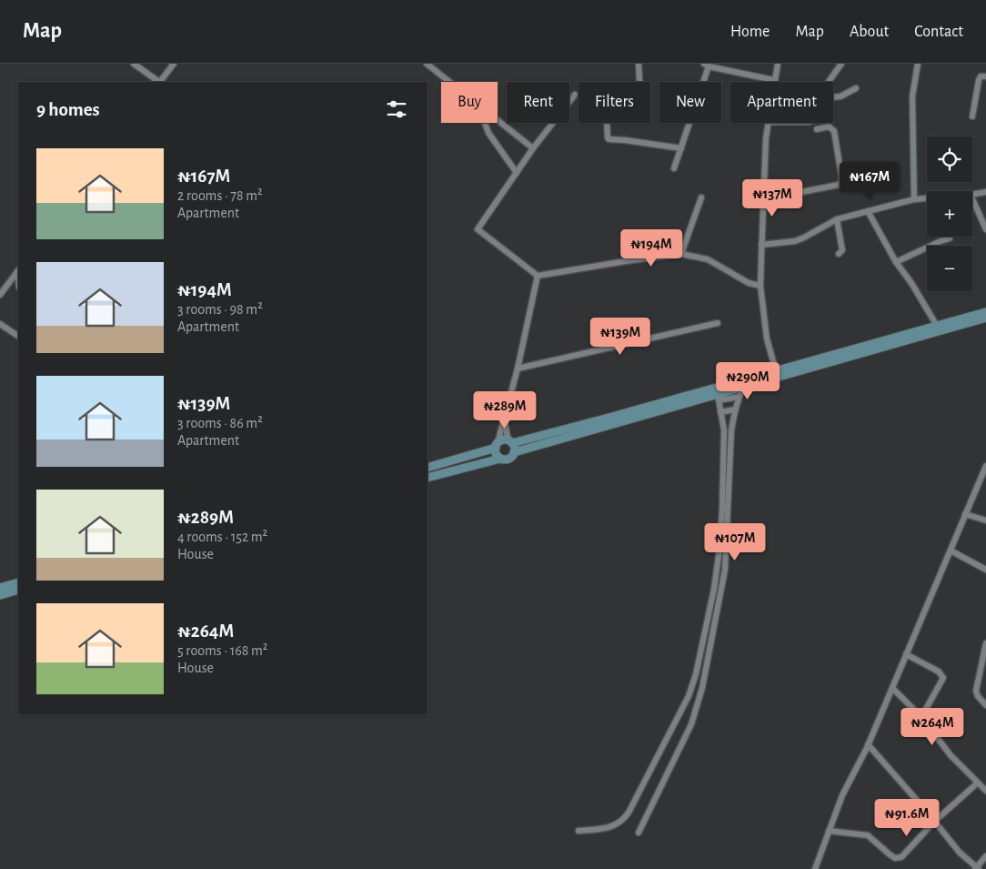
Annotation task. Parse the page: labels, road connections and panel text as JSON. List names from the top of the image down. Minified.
{"page":{"header":"Map","nav":["Home","Map","About","Contact"],"chip":["Buy","Rent","Filters","New","Apartment"],"heading":"9 homes","map_buttons":["+","−"],"list":[{"name":"₦167M","note":"2 rooms · 78 m² · Apartment"},{"name":"₦194M","note":"3 rooms · 98 m² · Apartment"},{"name":"₦139M","note":"3 rooms · 86 m² · Apartment"},{"name":"₦289M","note":"4 rooms · 152 m² · House"},{"name":"₦264M","note":"5 rooms · 168 m² · House"}],"price":["₦167M","₦137M","₦194M","₦139M","₦290M","₦289M","₦107M","₦264M","₦91.6M"]}}
